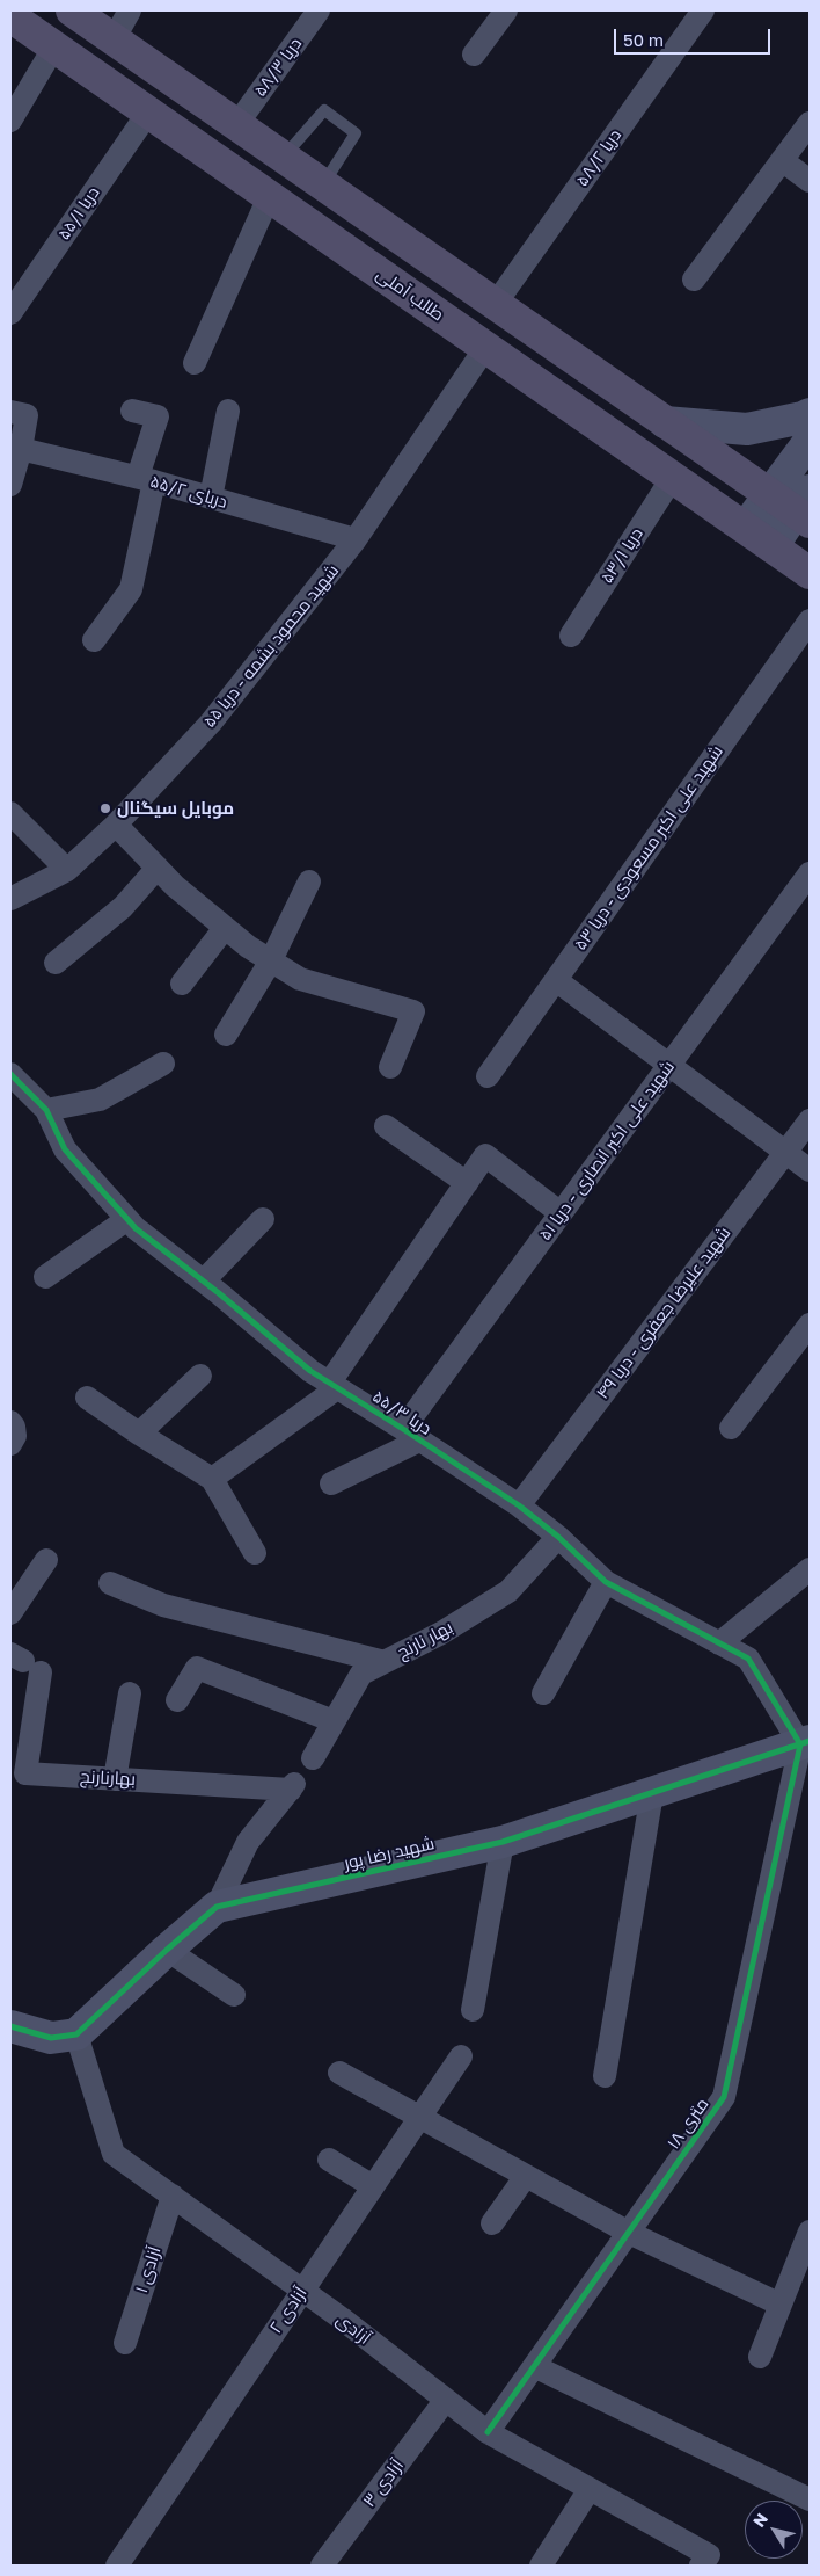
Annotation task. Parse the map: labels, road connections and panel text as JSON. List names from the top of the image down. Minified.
{"streets":{"main road":["طالب آملی"],"street":["دریا ۵۸/۳","دریا ۵۸/۲","دریا ۵۵/۱","دریای ۵۵/۲","دریا ۵۳/۱","شهید محمود بشمه - دریا ۵۵","شهید علی اکبر مسعودی - دریا ۵۳","شهید علی اکبر انصاری - دریا ۵۱","شهید علیرضا جعفری - دریا ۴۹","دریا ۵۵/۳","بهار نارنج","بهارنارنج","شهید رضا پور","۱۸ متری","آزادی ۱","آزادی ۲","آزادی","آزادی ۳"]},"crossings":[["دریا ۵۵/۱","طالب آملی"],["طالب آملی","دریا ۵۳/۱"],["طالب آملی","شهید محمود بشمه - دریا ۵۵"],["دریای ۵۵/۲","شهید محمود بشمه - دریا ۵۵"],["شهید علی اکبر انصاری - دریا ۵۱","دریا ۵۵/۳"],["شهید علیرضا جعفری - دریا ۴۹","دریا ۵۵/۳"],["دریا ۵۵/۳","بهار نارنج"],["دریا ۵۵/۳","شهید رضا پور"],["دریا ۵۵/۳","۱۸ متری"],["بهارنارنج","شهید رضا پور"],["شهید رضا پور","۱۸ متری"],["شهید رضا پور","آزادی"],["۱۸ متری","آزادی"],["آزادی ۱","آزادی"],["آزادی ۲","آزادی"],["آزادی","آزادی ۳"]],"places":["موبایل سیگنال"],"scale_bar":"50 m","north":"top left"}
